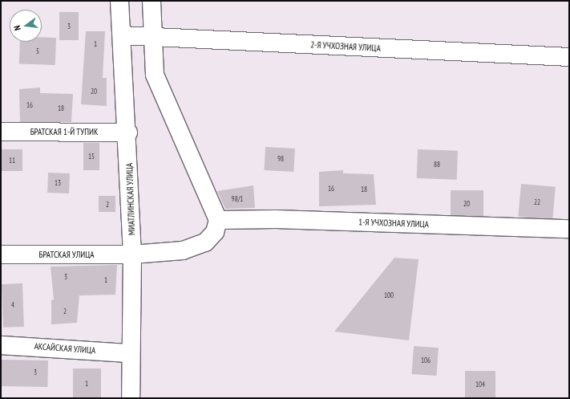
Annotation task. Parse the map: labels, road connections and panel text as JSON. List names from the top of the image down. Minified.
{"streets":{"street":["2-Я УЧХОЗНАЯ УЛИЦА","БРАТСКАЯ 1-Й ТУПИК","МИАТЛИНСКАЯ УЛИЦА","1-Я УЧХОЗНАЯ УЛИЦА","БРАТСКАЯ УЛИЦА","АКСАЙСКАЯ УЛИЦА"]},"crossings":[["2-Я УЧХОЗНАЯ УЛИЦА","МИАТЛИНСКАЯ УЛИЦА"],["БРАТСКАЯ 1-Й ТУПИК","МИАТЛИНСКАЯ УЛИЦА"],["МИАТЛИНСКАЯ УЛИЦА","БРАТСКАЯ УЛИЦА"],["МИАТЛИНСКАЯ УЛИЦА","АКСАЙСКАЯ УЛИЦА"],["1-Я УЧХОЗНАЯ УЛИЦА","БРАТСКАЯ УЛИЦА"]],"house_numbers":["3","1","5","20","16","18","15","98","11","88","13","16","18","98/1","22","20","2","3","1","100","4","2","106","3","1","104"],"north":"left"}
